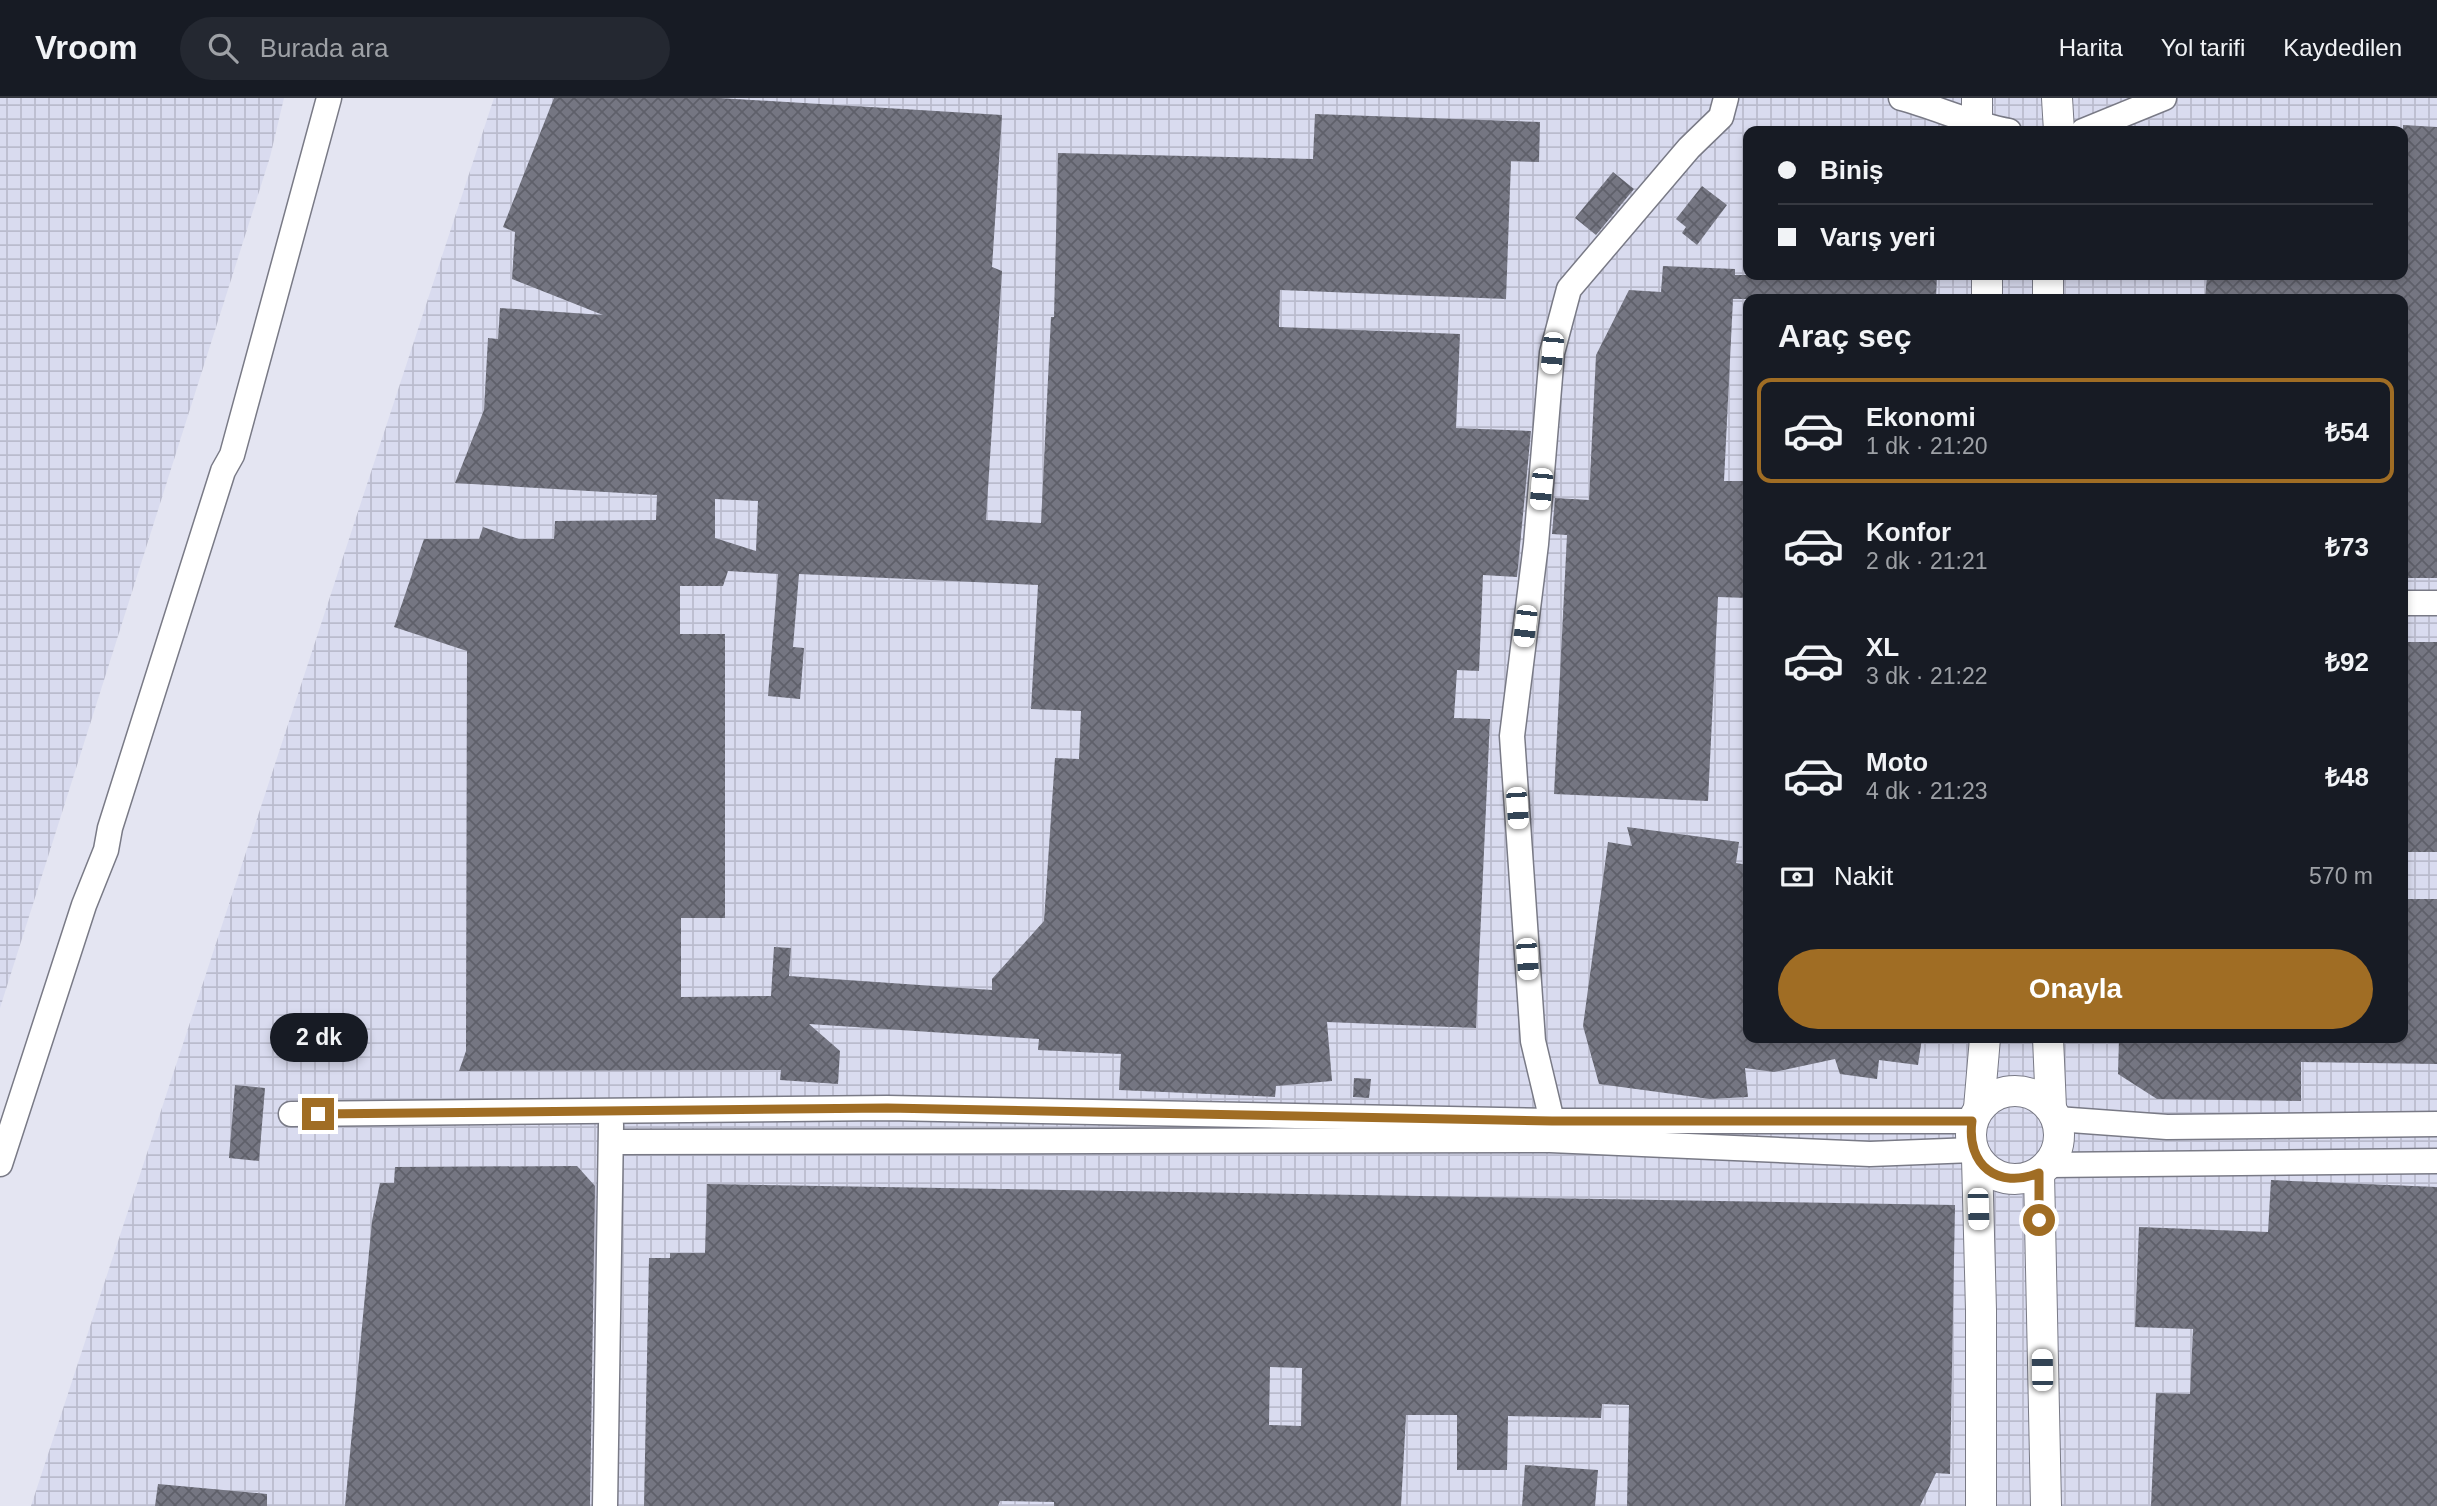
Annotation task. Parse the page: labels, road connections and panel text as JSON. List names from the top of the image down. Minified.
{"page":{"header":"Vroom","search":"Burada ara","nav":["Harita","Yol tarifi","Kaydedilen"],"banner":["Biniş","Varış yeri"],"heading":"Araç seç","list":[{"name":"Ekonomi","note":"1 dk · 21:20","value":"₺54"},{"name":"Konfor","note":"2 dk · 21:21","value":"₺73"},{"name":"XL","note":"3 dk · 21:22","value":"₺92"},{"name":"Moto","note":"4 dk · 21:23","value":"₺48"}],"pay":["Nakit","570 m"],"buttons":"Onayla","bubble":"2 dk"}}
